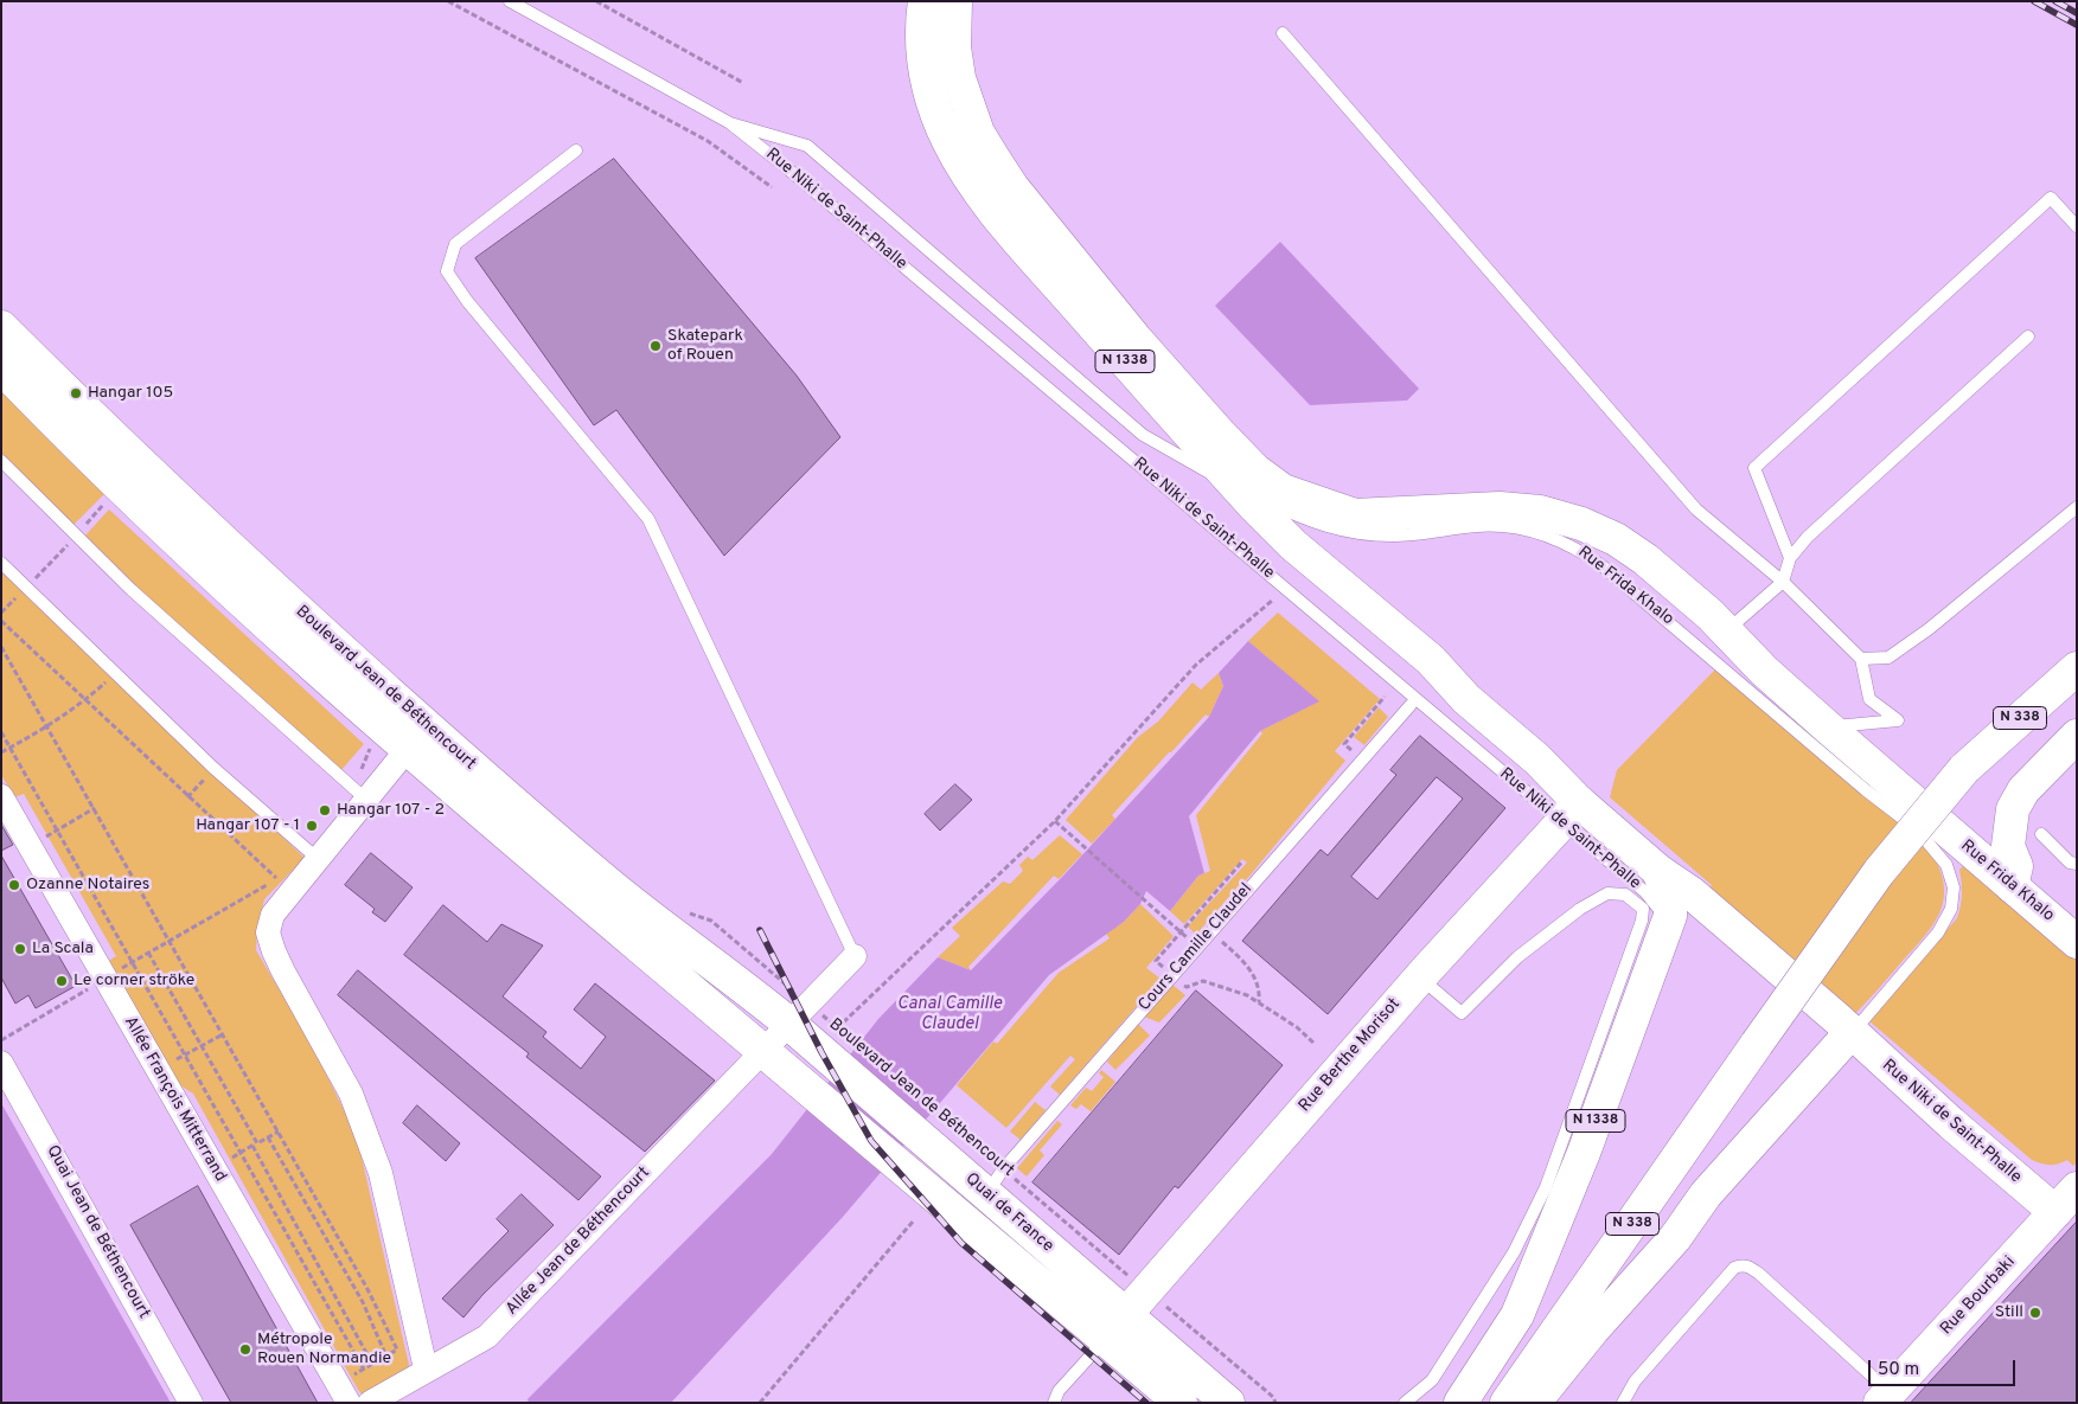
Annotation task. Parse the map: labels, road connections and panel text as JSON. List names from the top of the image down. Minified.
{"streets":{"main road":["Rue Niki de Saint-Phalle","N 1338","Rue Frida Khalo","Boulevard Jean de Béthencourt","N 338","Rue Berthe Morisot","Quai de France","Rue Bourbaki"],"street":["Allée François Mitterrand","Quai Jean de Béthencourt","Allée Jean de Béthencourt"],"lane":["Cours Camille Claudel"]},"crossings":[["Rue Niki de Saint-Phalle","N 1338"],["Rue Niki de Saint-Phalle","Rue Frida Khalo"],["Rue Niki de Saint-Phalle","Rue Berthe Morisot"],["Rue Niki de Saint-Phalle","Rue Bourbaki"],["N 1338","Rue Frida Khalo"],["N 1338","Rue Berthe Morisot"],["Boulevard Jean de Béthencourt","Cours Camille Claudel"],["Boulevard Jean de Béthencourt","Quai de France"],["Boulevard Jean de Béthencourt","Allée Jean de Béthencourt"],["Cours Camille Claudel","Quai de France"],["Rue Berthe Morisot","Quai de France"],["Quai de France","Allée Jean de Béthencourt"]],"water":["Canal Camille Claudel"],"places":["Skatepark of Rouen","Hangar 105","Hangar 107 - 2","Hangar 107 - 1","Ozanne Notaires","La Scala","Le corner ströke","Still","Métropole Rouen Normandie"],"scale_bar":"50 m"}
